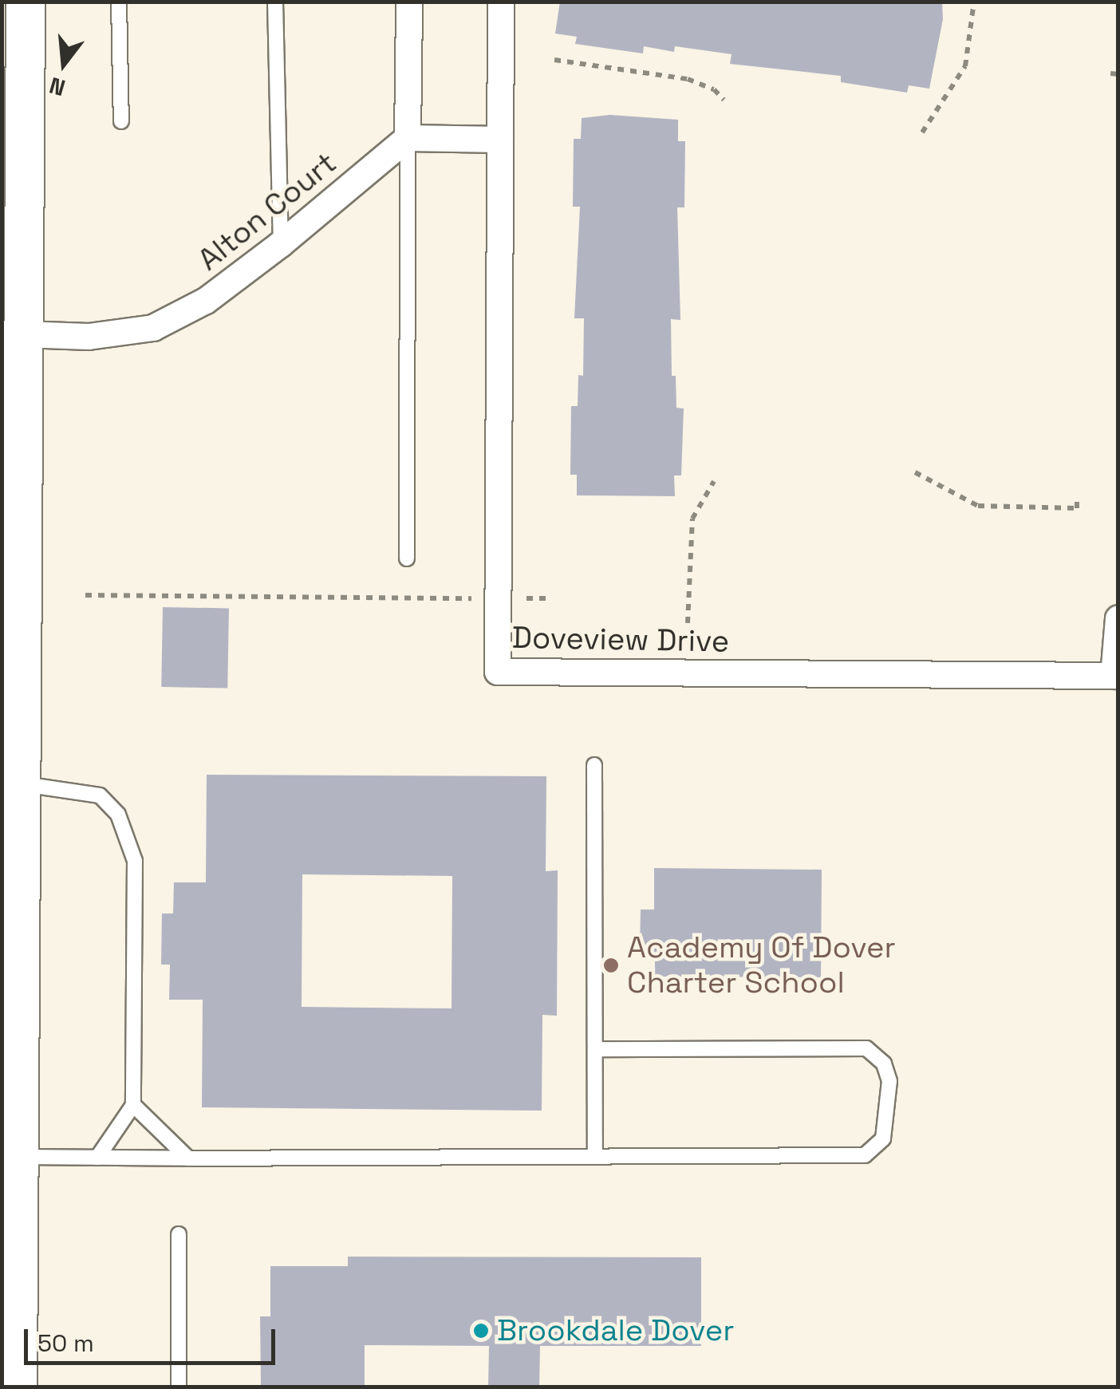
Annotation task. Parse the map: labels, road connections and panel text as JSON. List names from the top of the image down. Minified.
{"streets":{"street":["Alton Court","Doveview Drive"]},"places":["Academy Of Dover Charter School","Brookdale Dover"],"scale_bar":"50 m","north":"bottom"}
